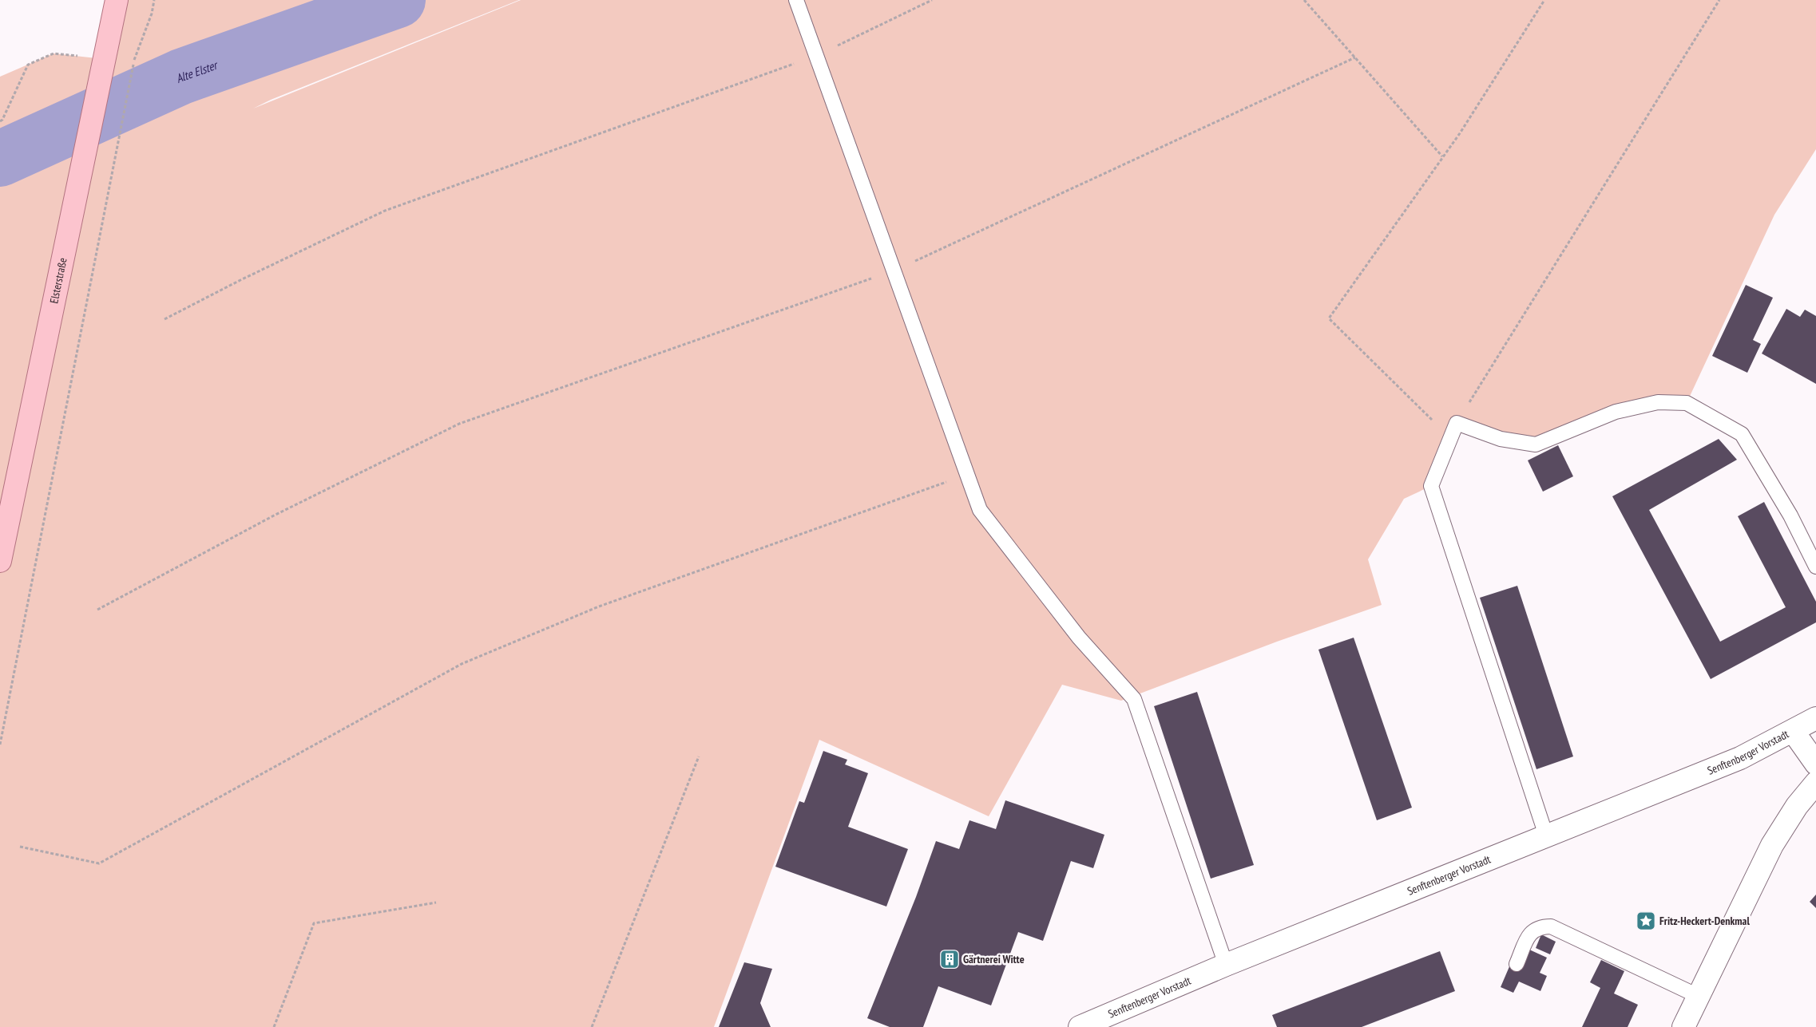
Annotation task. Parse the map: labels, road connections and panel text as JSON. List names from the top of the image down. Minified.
{"streets":{"main road":["Elsterstraße"],"street":["Senftenberger Vorstadt"]},"water":["Alte Elster"],"places":{"place":["Fritz-Heckert-Denkmal"],"building":["Gärtnerei Witte"]}}
